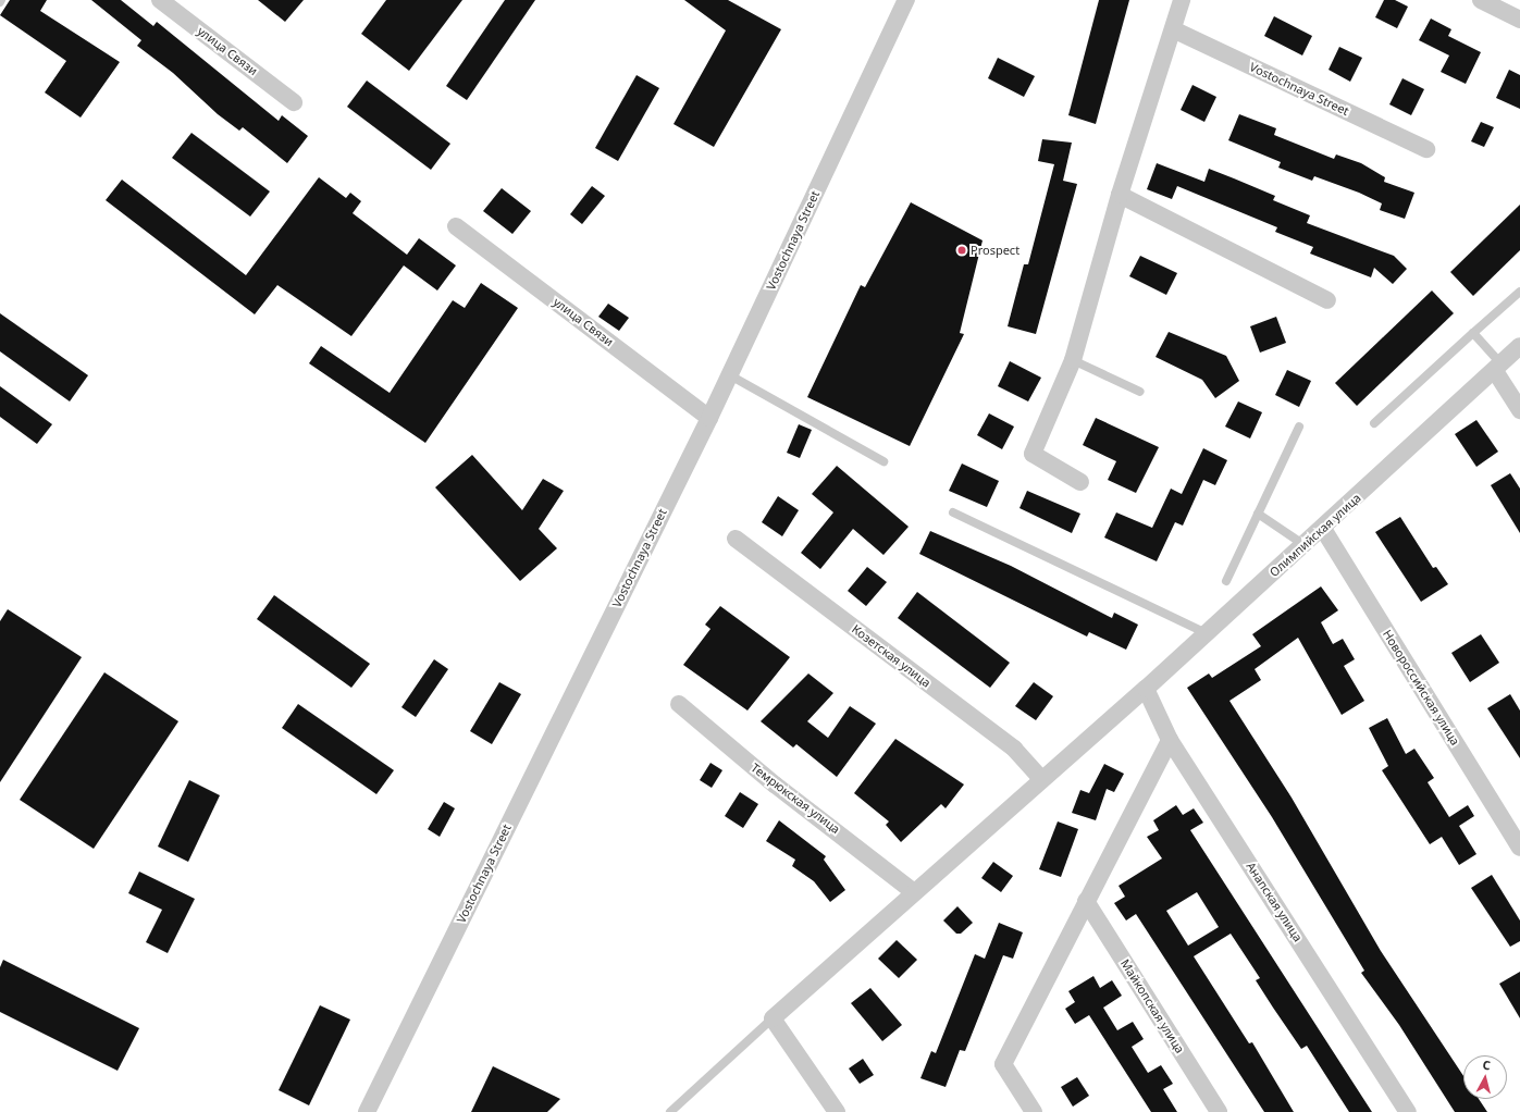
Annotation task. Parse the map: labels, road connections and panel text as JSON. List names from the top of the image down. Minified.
{"streets":{"street":["улица Связи","Vostochnaya Street","Олимпийская улица","Козетская улица","Новороссийская улица","Темрюкская улица","Анапская улица","Майкопская улица"]},"crossings":[["улица Связи","Vostochnaya Street"],["Олимпийская улица","Козетская улица"],["Олимпийская улица","Новороссийская улица"],["Олимпийская улица","Темрюкская улица"],["Олимпийская улица","Анапская улица"]],"places":["Prospect"],"north":"top"}
